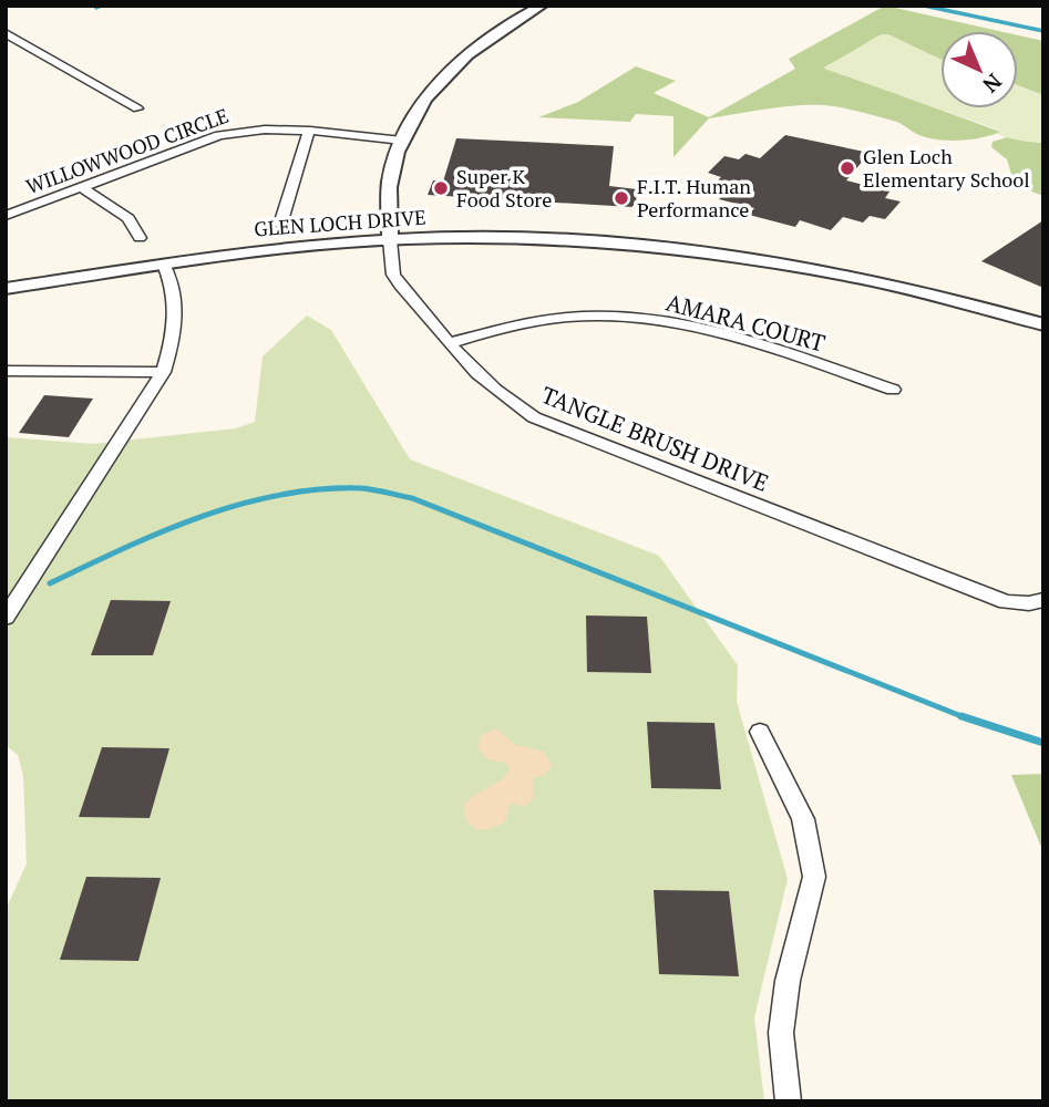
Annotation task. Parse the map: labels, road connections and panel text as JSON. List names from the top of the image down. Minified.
{"streets":{"street":["WILLOWWOOD CIRCLE","GLEN LOCH DRIVE","AMARA COURT","TANGLE BRUSH DRIVE"]},"crossings":[["WILLOWWOOD CIRCLE","TANGLE BRUSH DRIVE"],["GLEN LOCH DRIVE","TANGLE BRUSH DRIVE"],["AMARA COURT","TANGLE BRUSH DRIVE"]],"places":["Glen Loch Elementary School","Super K Food Store","F.I.T. Human Performance"],"north":"bottom right"}
